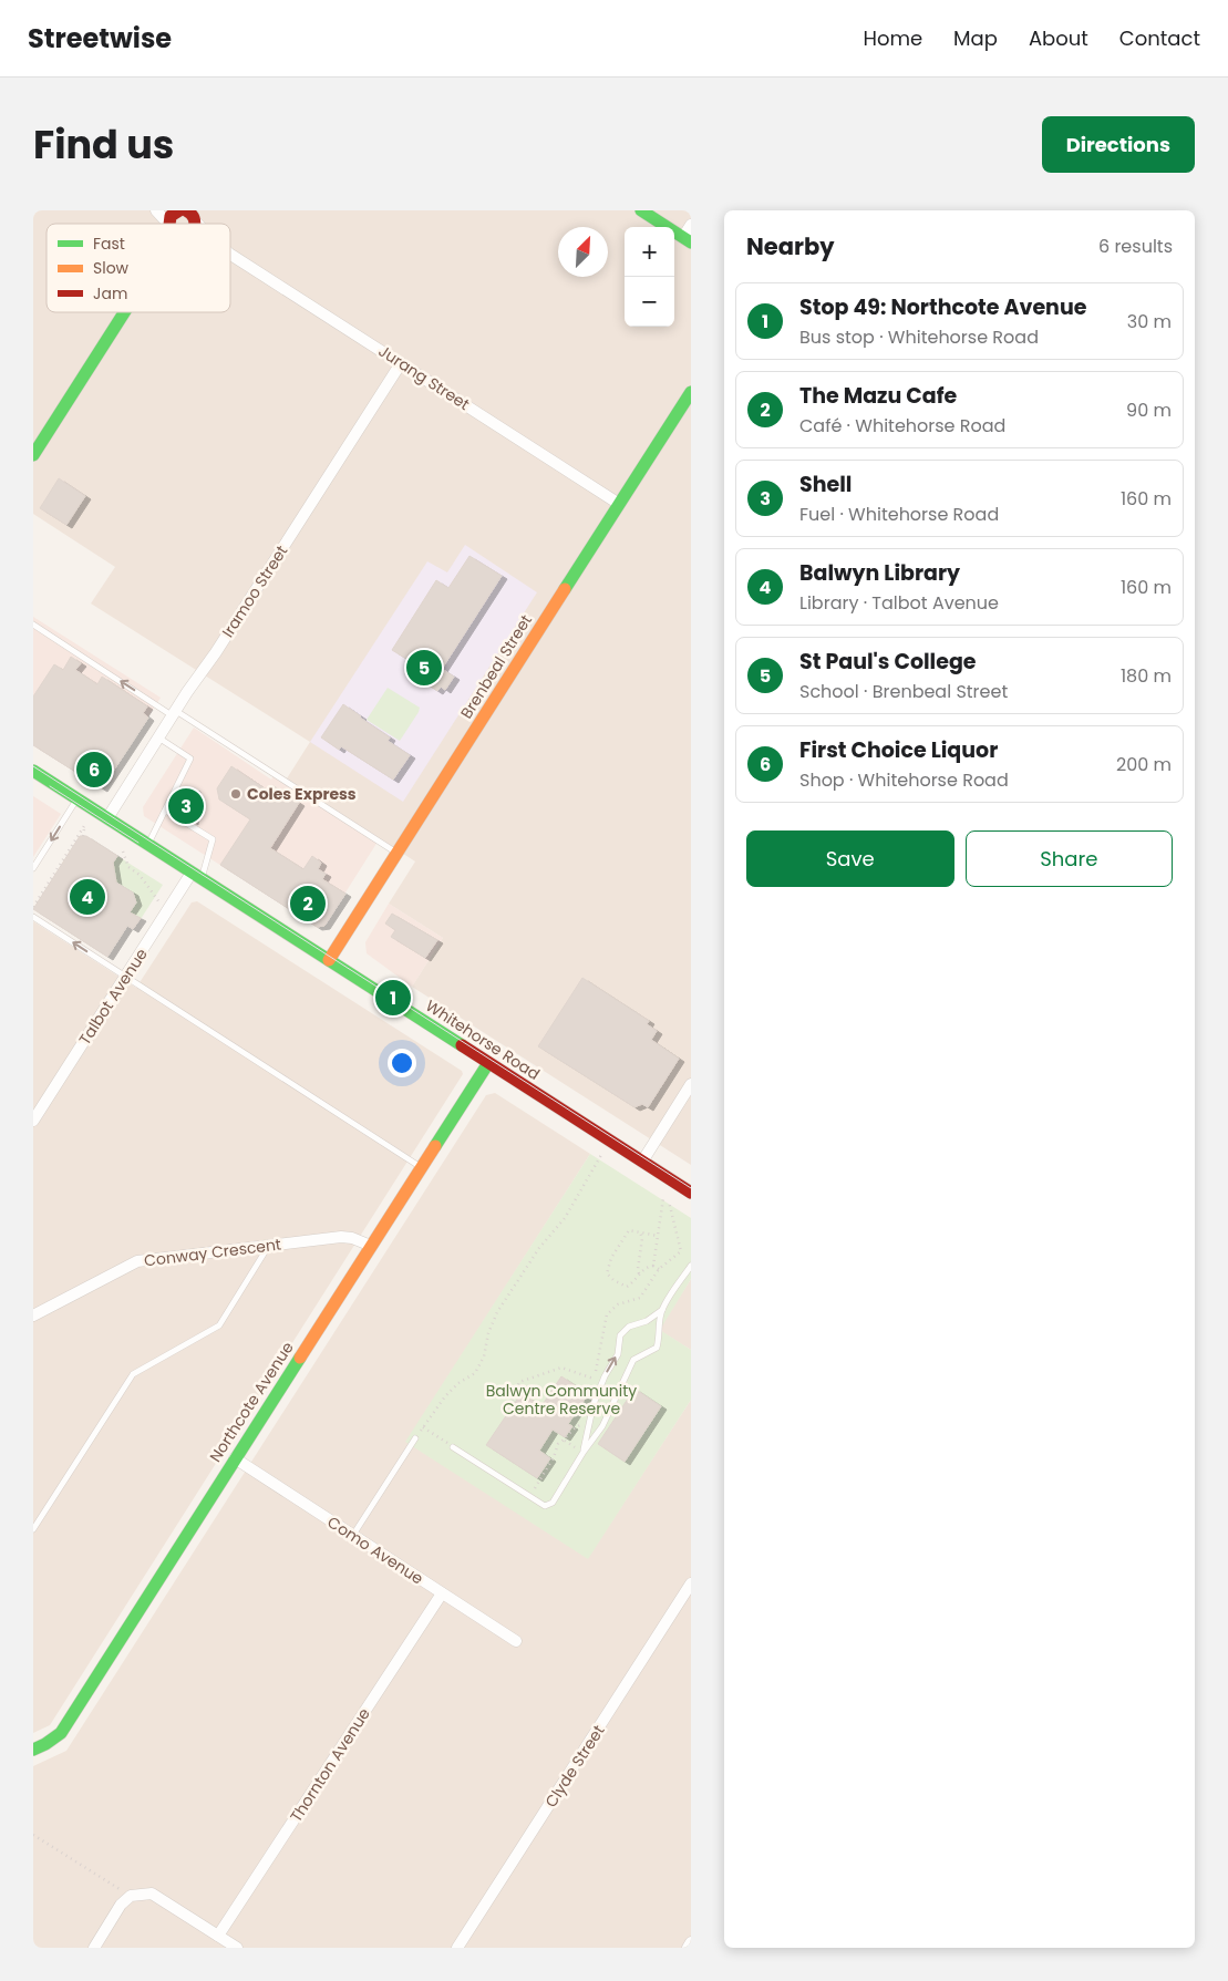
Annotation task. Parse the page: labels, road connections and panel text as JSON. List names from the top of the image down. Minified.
{"streets":{"street":["Jurang Street","Iramoo Street","Brenbeal Street","Talbot Avenue","Whitehorse Road","Conway Crescent","Northcote Avenue","Como Avenue","Thornton Avenue","Clyde Street"]},"crossings":[["Jurang Street","Iramoo Street"],["Jurang Street","Brenbeal Street"],["Iramoo Street","Whitehorse Road"],["Brenbeal Street","Whitehorse Road"],["Talbot Avenue","Whitehorse Road"],["Whitehorse Road","Northcote Avenue"],["Conway Crescent","Northcote Avenue"],["Northcote Avenue","Como Avenue"],["Como Avenue","Thornton Avenue"]],"parks":["Balwyn Community Centre Reserve"],"places":["Coles Express"],"legend":["Fast","Slow","Jam"],"north":"top right","page":{"header":"Streetwise","nav":["Home","Map","About","Contact"],"title":"Find us","buttons":["Directions",["Save","Share"]],"heading":["Nearby","6 results"],"map_buttons":["+","−"],"list":[{"mark":"1","name":"Stop 49: Northcote Avenue","note":"Bus stop · Whitehorse Road","value":"30 m"},{"mark":"2","name":"The Mazu Cafe","note":"Café · Whitehorse Road","value":"90 m"},{"mark":"3","name":"Shell","note":"Fuel · Whitehorse Road","value":"160 m"},{"mark":"4","name":"Balwyn Library","note":"Library · Talbot Avenue","value":"160 m"},{"mark":"5","name":"St Paul's College","note":"School · Brenbeal Street","value":"180 m"},{"mark":"6","name":"First Choice Liquor","note":"Shop · Whitehorse Road","value":"200 m"}],"pins":["5","6","3","4","2","1"]}}
